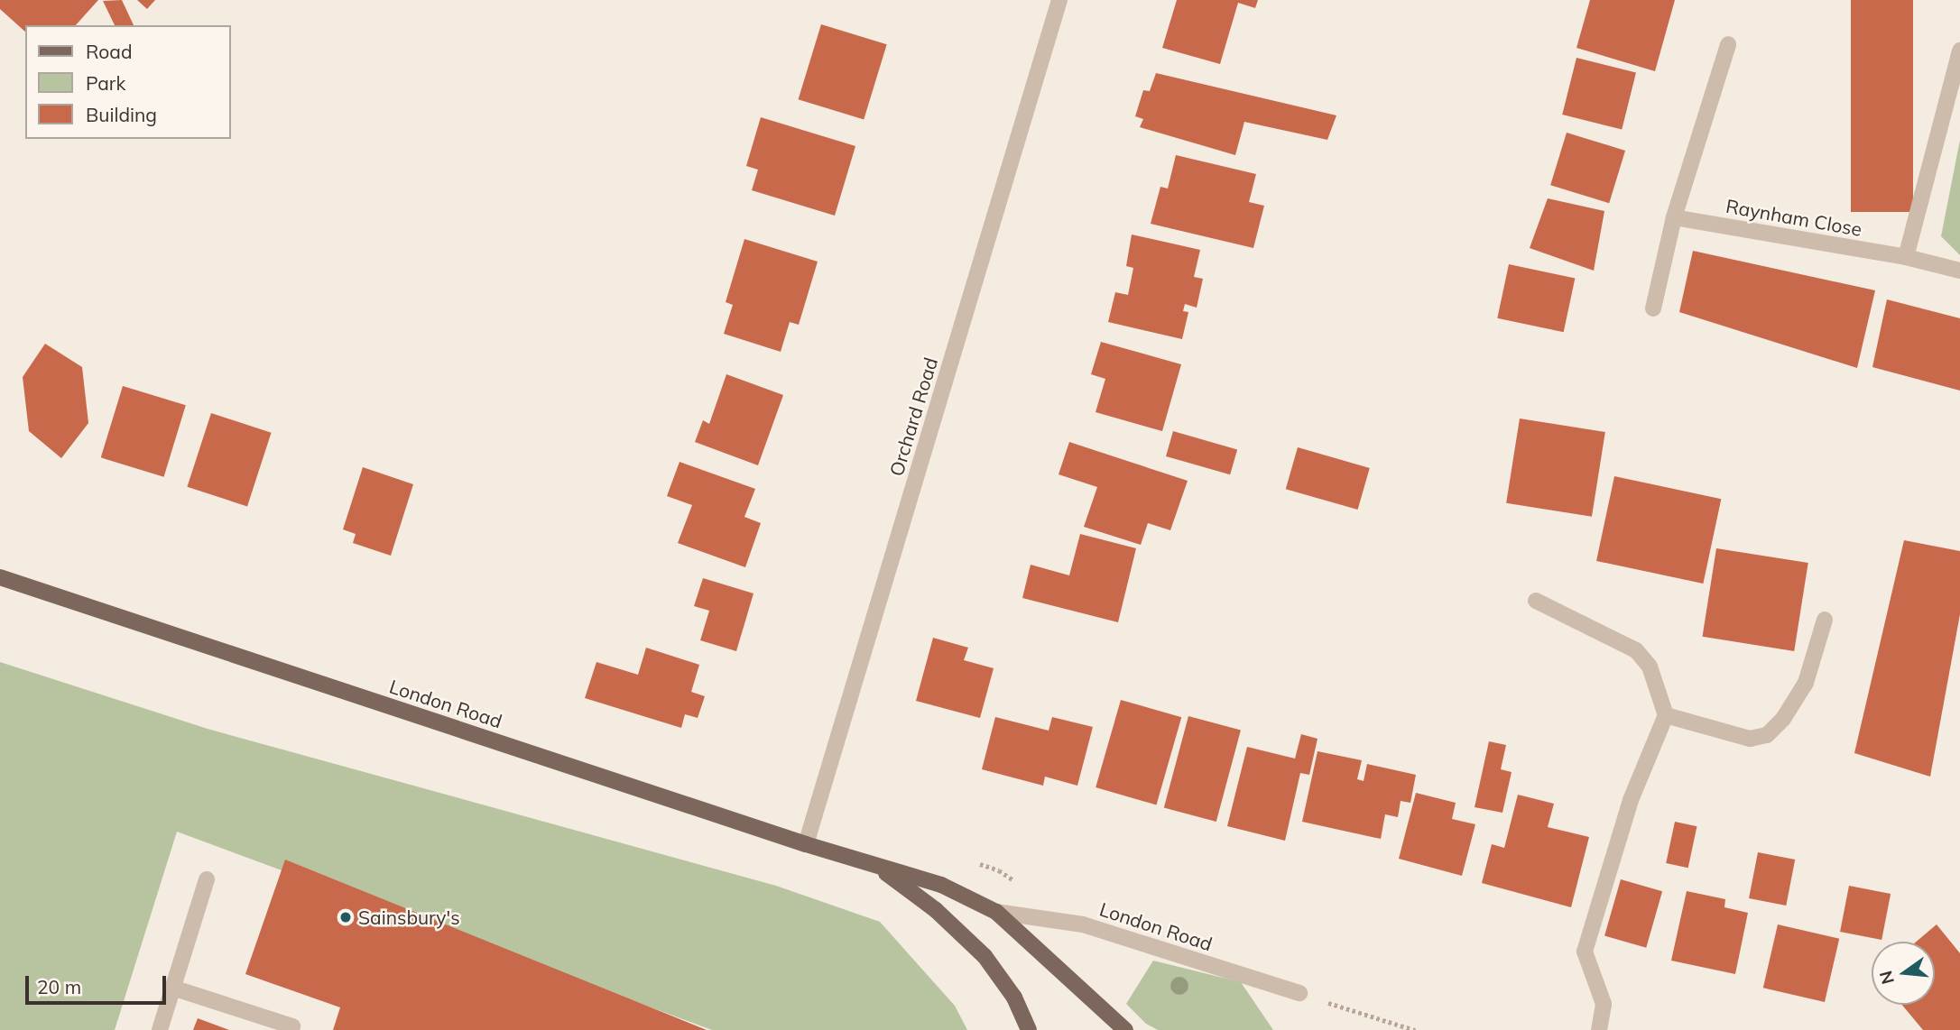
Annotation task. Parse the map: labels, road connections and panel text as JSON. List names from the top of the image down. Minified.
{"streets":{"main road":["London Road"],"street":["Raynham Close","Orchard Road"]},"crossings":[["Orchard Road","London Road"]],"places":["Sainsbury's"],"legend":["Road","Park","Building"],"scale_bar":"20 m","north":"left"}
